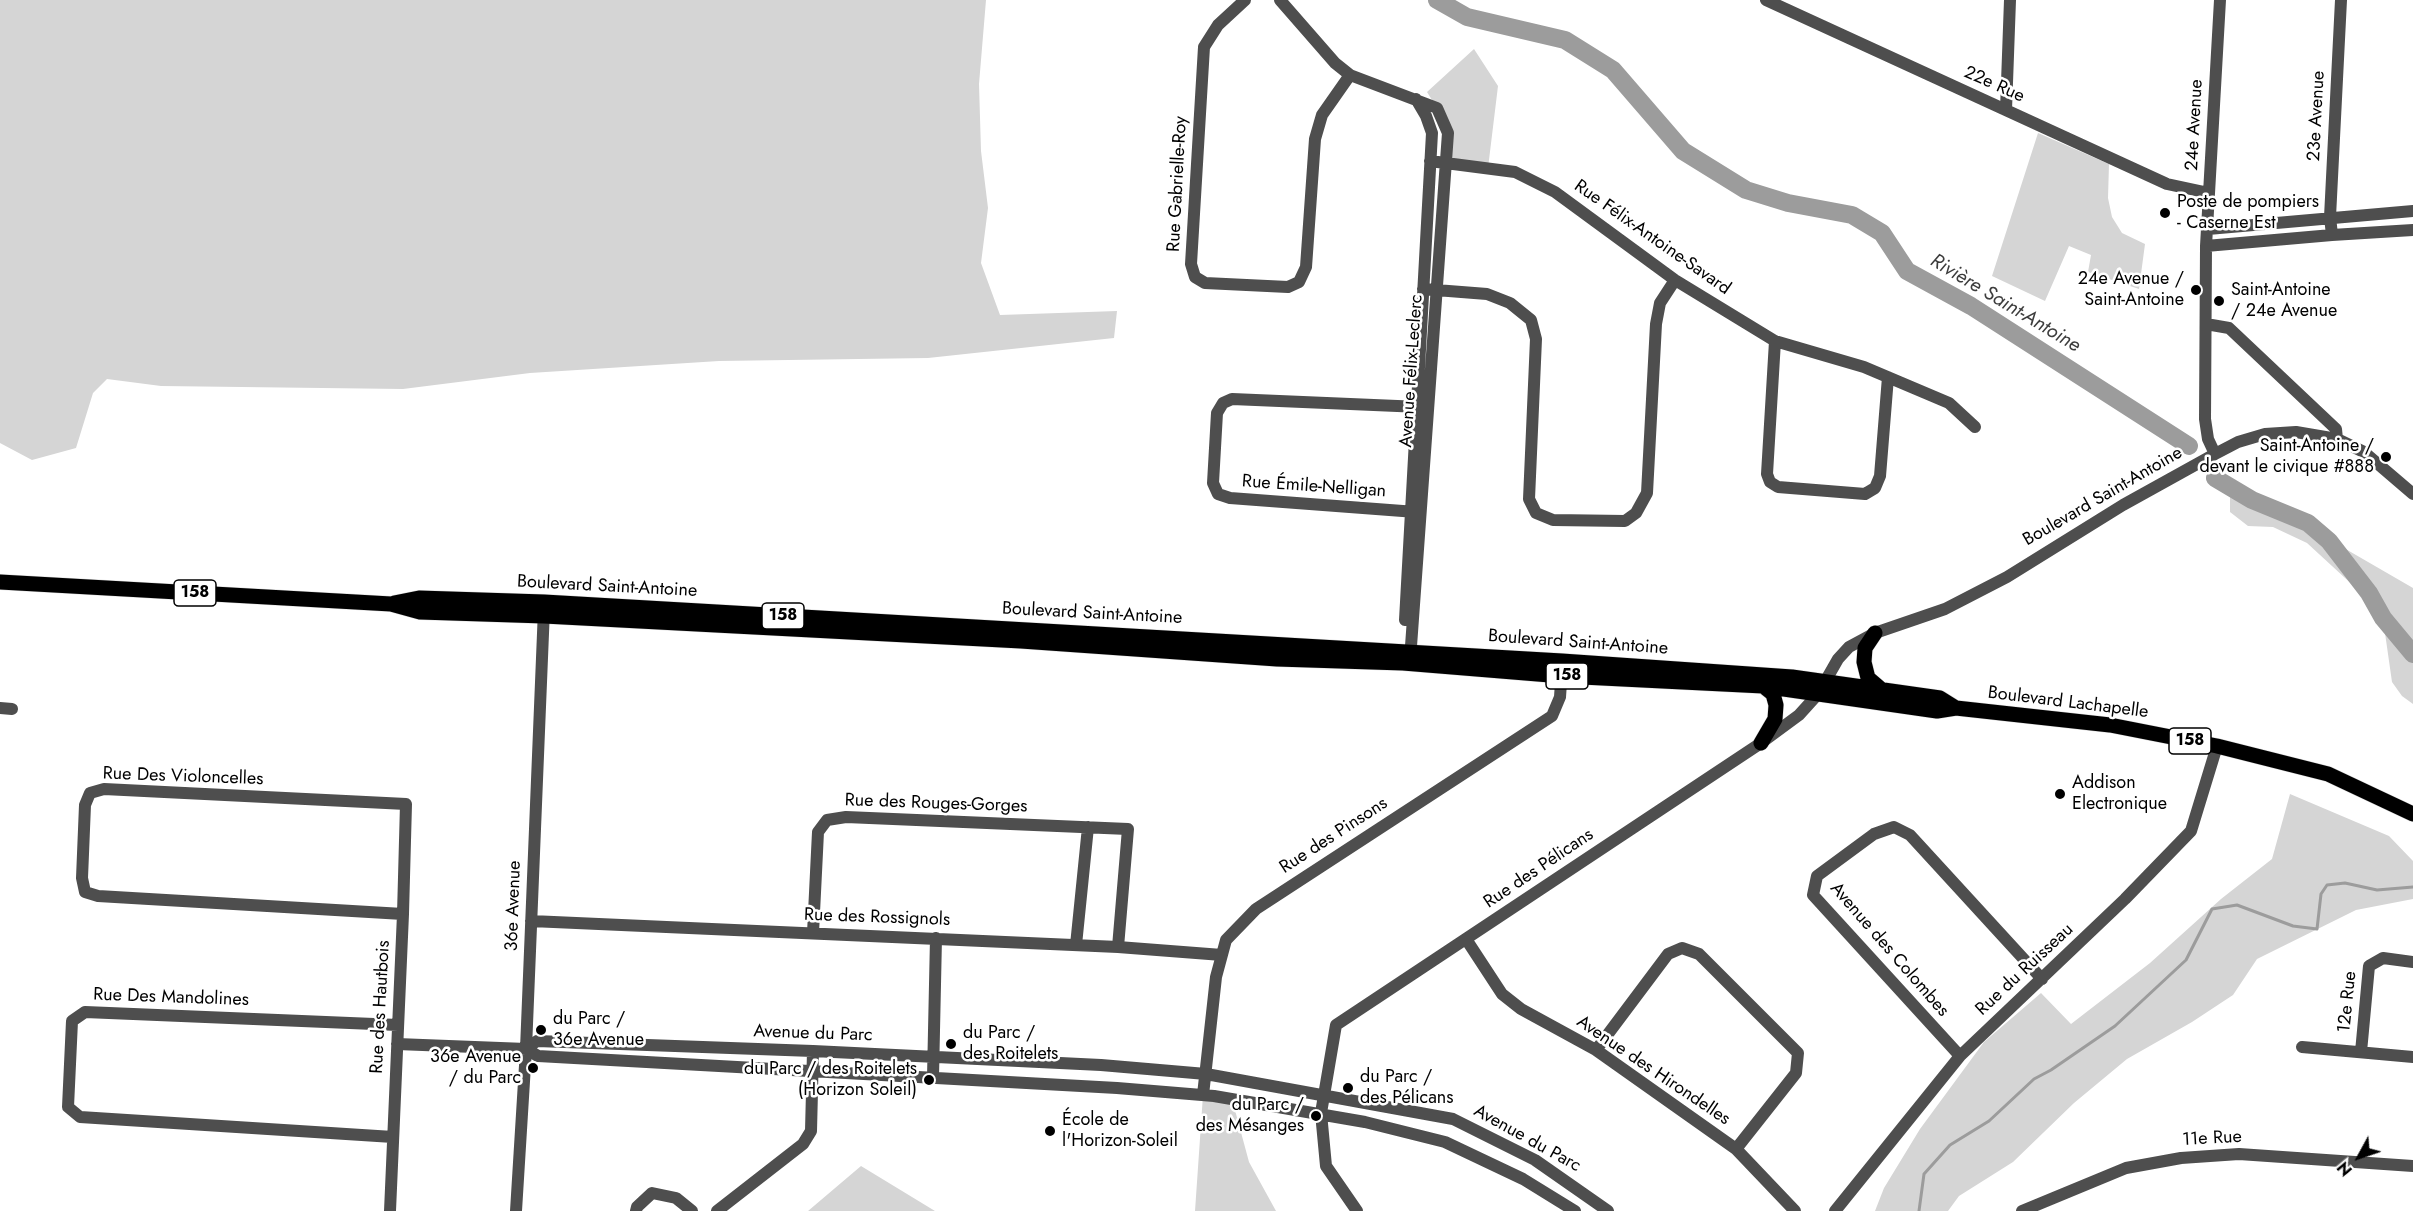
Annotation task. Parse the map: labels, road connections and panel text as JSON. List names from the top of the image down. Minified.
{"streets":{"main road":["Boulevard Saint-Antoine","158","Boulevard Lachapelle"],"street":["22e Rue","23e Avenue","24e Avenue","Rue Gabrielle-Roy","Rue Félix-Antoine-Savard","Avenue Félix-Leclerc","Rue Émile-Nelligan","Rue Des Violoncelles","Rue des Rouges-Gorges","Rue des Pinsons","Rue des Pélicans","36e Avenue","Rue des Rossignols","Avenue des Colombes","Rue du Ruisseau","Rue Des Mandolines","12e Rue","Rue des Hautbois","Avenue du Parc","Avenue des Hirondelles","11e Rue"]},"crossings":[["22e Rue","24e Avenue"],["24e Avenue","Boulevard Saint-Antoine"],["Rue Gabrielle-Roy","Avenue Félix-Leclerc"],["Rue Félix-Antoine-Savard","Avenue Félix-Leclerc"],["Avenue Félix-Leclerc","Rue Émile-Nelligan"],["Avenue Félix-Leclerc","Boulevard Saint-Antoine"],["Boulevard Saint-Antoine","Boulevard Lachapelle"],["Boulevard Saint-Antoine","Rue des Pinsons"],["Boulevard Saint-Antoine","Rue des Pélicans"],["Boulevard Saint-Antoine","36e Avenue"],["Boulevard Lachapelle","Rue des Pélicans"],["Boulevard Lachapelle","Rue du Ruisseau"],["Rue Des Violoncelles","Rue des Hautbois"],["Rue des Rouges-Gorges","Rue des Rossignols"],["Rue des Pinsons","Rue des Rossignols"],["Rue des Pinsons","Avenue du Parc"],["Rue des Pélicans","Avenue du Parc"],["Rue des Pélicans","Avenue des Hirondelles"],["36e Avenue","Rue des Rossignols"],["36e Avenue","Avenue du Parc"],["Avenue des Colombes","Rue du Ruisseau"],["Rue Des Mandolines","Rue des Hautbois"],["Rue des Hautbois","Avenue du Parc"]],"water":["Rivière Saint-Antoine"],"places":["Poste de pompiers - Caserne Est","24e Avenue / Saint-Antoine","Saint-Antoine / 24e Avenue","Saint-Antoine / devant le civique #888","Addison Electronique","du Parc / 36e Avenue","du Parc / des Roitelets","36e Avenue / du Parc","du Parc / des Roitelets (Horizon Soleil)","du Parc / des Pélicans","du Parc / des Mésanges","École de l'Horizon-Soleil"],"north":"bottom left"}
